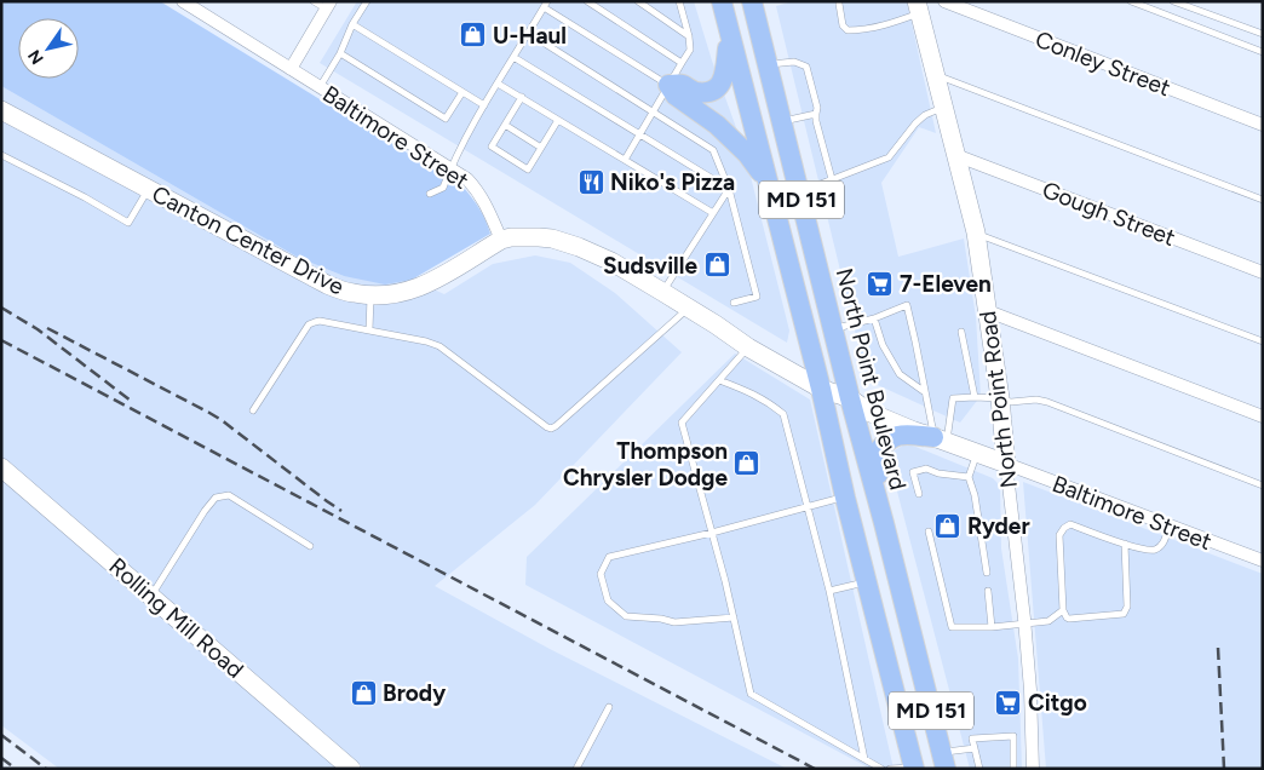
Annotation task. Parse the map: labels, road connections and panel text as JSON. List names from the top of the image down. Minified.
{"streets":{"main road":["MD 151","North Point Boulevard"],"street":["Conley Street","Baltimore Street","Gough Street","Canton Center Drive","North Point Road","Rolling Mill Road"]},"crossings":[["Baltimore Street","MD 151"],["Baltimore Street","Canton Center Drive"],["Baltimore Street","North Point Boulevard"],["Baltimore Street","North Point Road"],["Gough Street","North Point Road"]],"places":{"shop":["U-Haul","Sudsville","Thompson Chrysler Dodge","Ryder","Brody"],"restaurant":["Niko's Pizza"],"supermarket":["7-Eleven","Citgo"]},"north":"bottom left"}
